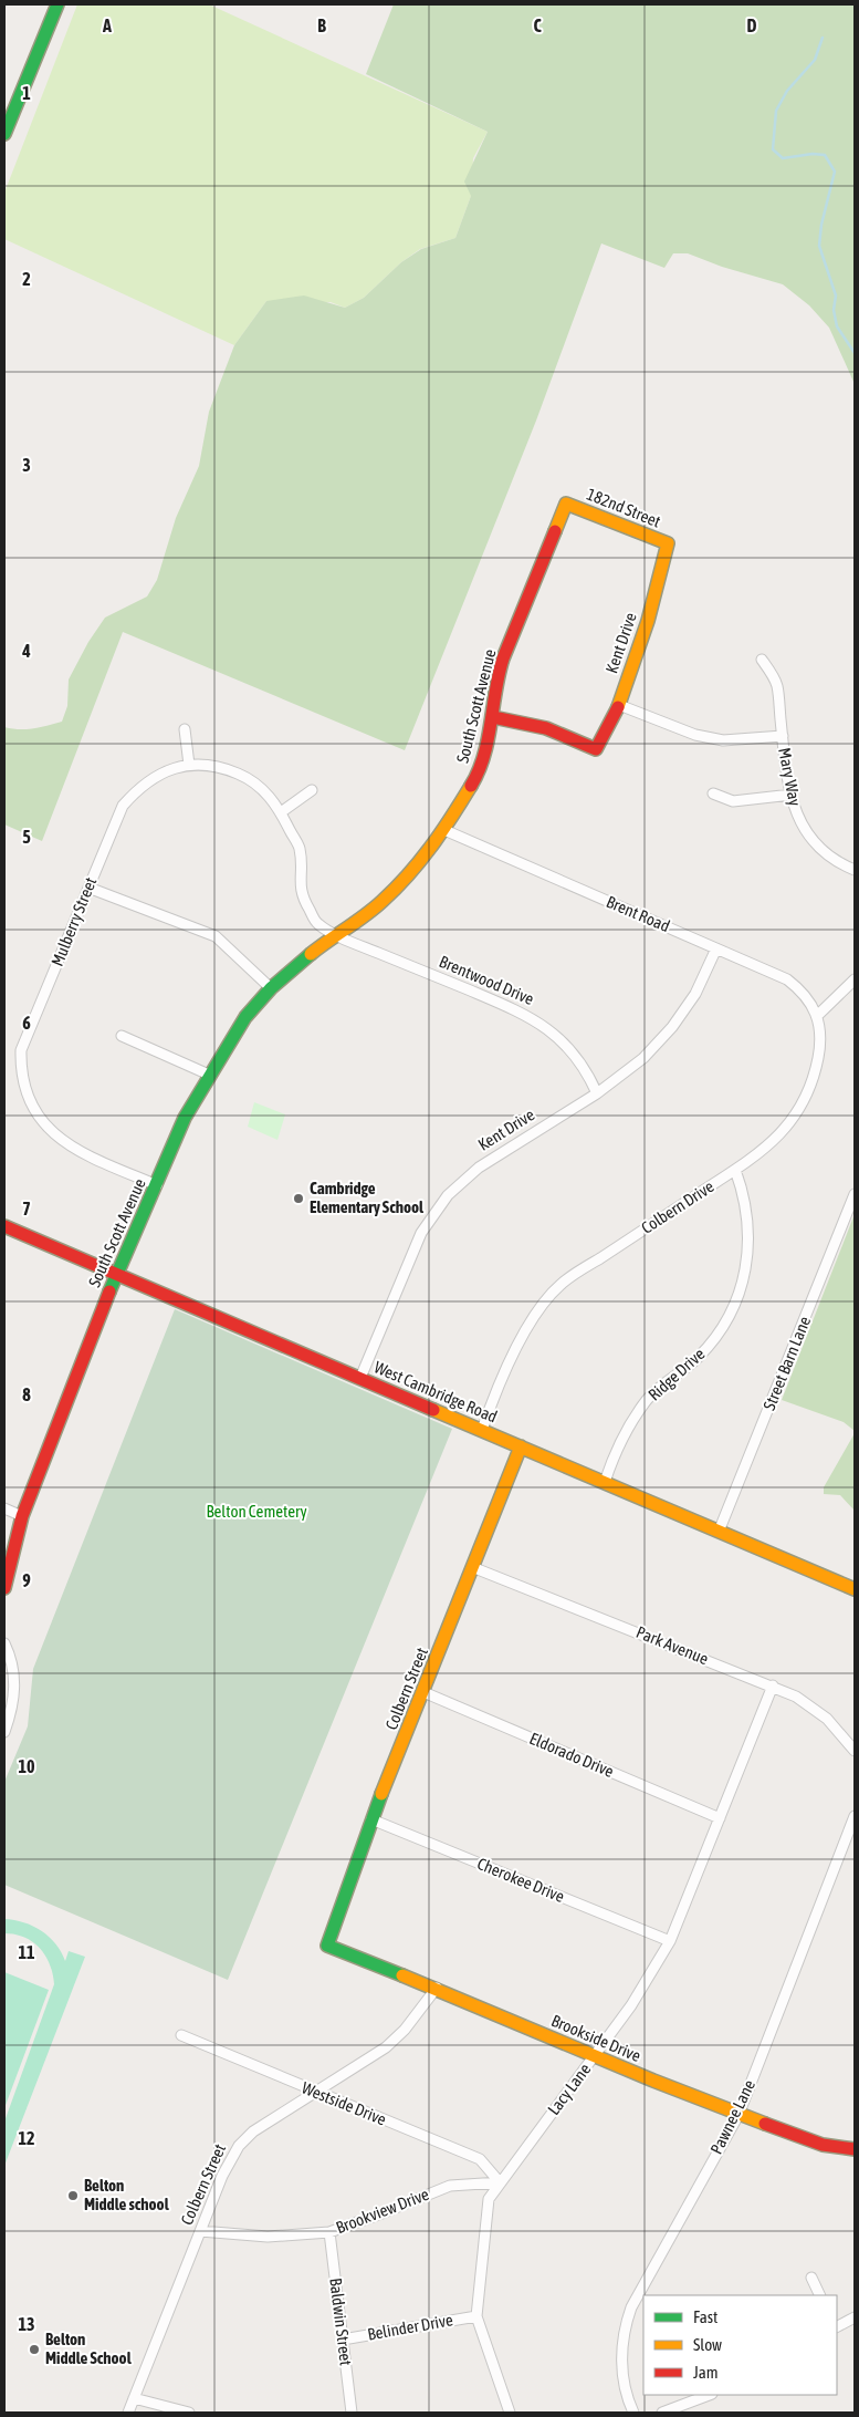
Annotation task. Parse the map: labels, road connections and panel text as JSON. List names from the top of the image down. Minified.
{"streets":{"street":["182nd Street","Kent Drive","South Scott Avenue","Mary Way","Brent Road","Mulberry Street","Brentwood Drive","Colbern Drive","Street Barn Lane","Ridge Drive","West Cambridge Road","Park Avenue","Colbern Street","Eldorado Drive","Cherokee Drive","Brookside Drive","Lacy Lane","Westside Drive","Pawnee Lane","Brookview Drive","Baldwin Street","Belinder Drive"]},"crossings":[["182nd Street","Kent Drive"],["182nd Street","South Scott Avenue"],["Kent Drive","South Scott Avenue"],["Kent Drive","Brent Road"],["Kent Drive","Brentwood Drive"],["Kent Drive","West Cambridge Road"],["South Scott Avenue","Brent Road"],["South Scott Avenue","Mulberry Street"],["South Scott Avenue","Brentwood Drive"],["South Scott Avenue","West Cambridge Road"],["Brent Road","Colbern Drive"],["Mulberry Street","Brentwood Drive"],["Colbern Drive","Ridge Drive"],["Colbern Drive","West Cambridge Road"],["Street Barn Lane","West Cambridge Road"],["Ridge Drive","West Cambridge Road"],["West Cambridge Road","Colbern Street"],["Park Avenue","Colbern Street"],["Park Avenue","Lacy Lane"],["Colbern Street","Eldorado Drive"],["Colbern Street","Cherokee Drive"],["Colbern Street","Brookside Drive"],["Colbern Street","Westside Drive"],["Colbern Street","Brookview Drive"],["Eldorado Drive","Lacy Lane"],["Cherokee Drive","Lacy Lane"],["Brookside Drive","Lacy Lane"],["Brookside Drive","Pawnee Lane"],["Lacy Lane","Westside Drive"],["Lacy Lane","Brookview Drive"],["Lacy Lane","Belinder Drive"],["Westside Drive","Brookview Drive"],["Brookview Drive","Baldwin Street"],["Baldwin Street","Belinder Drive"]],"parks":["Belton Cemetery"],"places":["Cambridge Elementary School","Belton Middle school","Belton Middle School"],"legend":["Fast","Slow","Jam"],"grid":{"columns":["A","B","C","D"],"rows":["1","2","3","4","5","6","7","8","9","10","11","12","13"]}}
